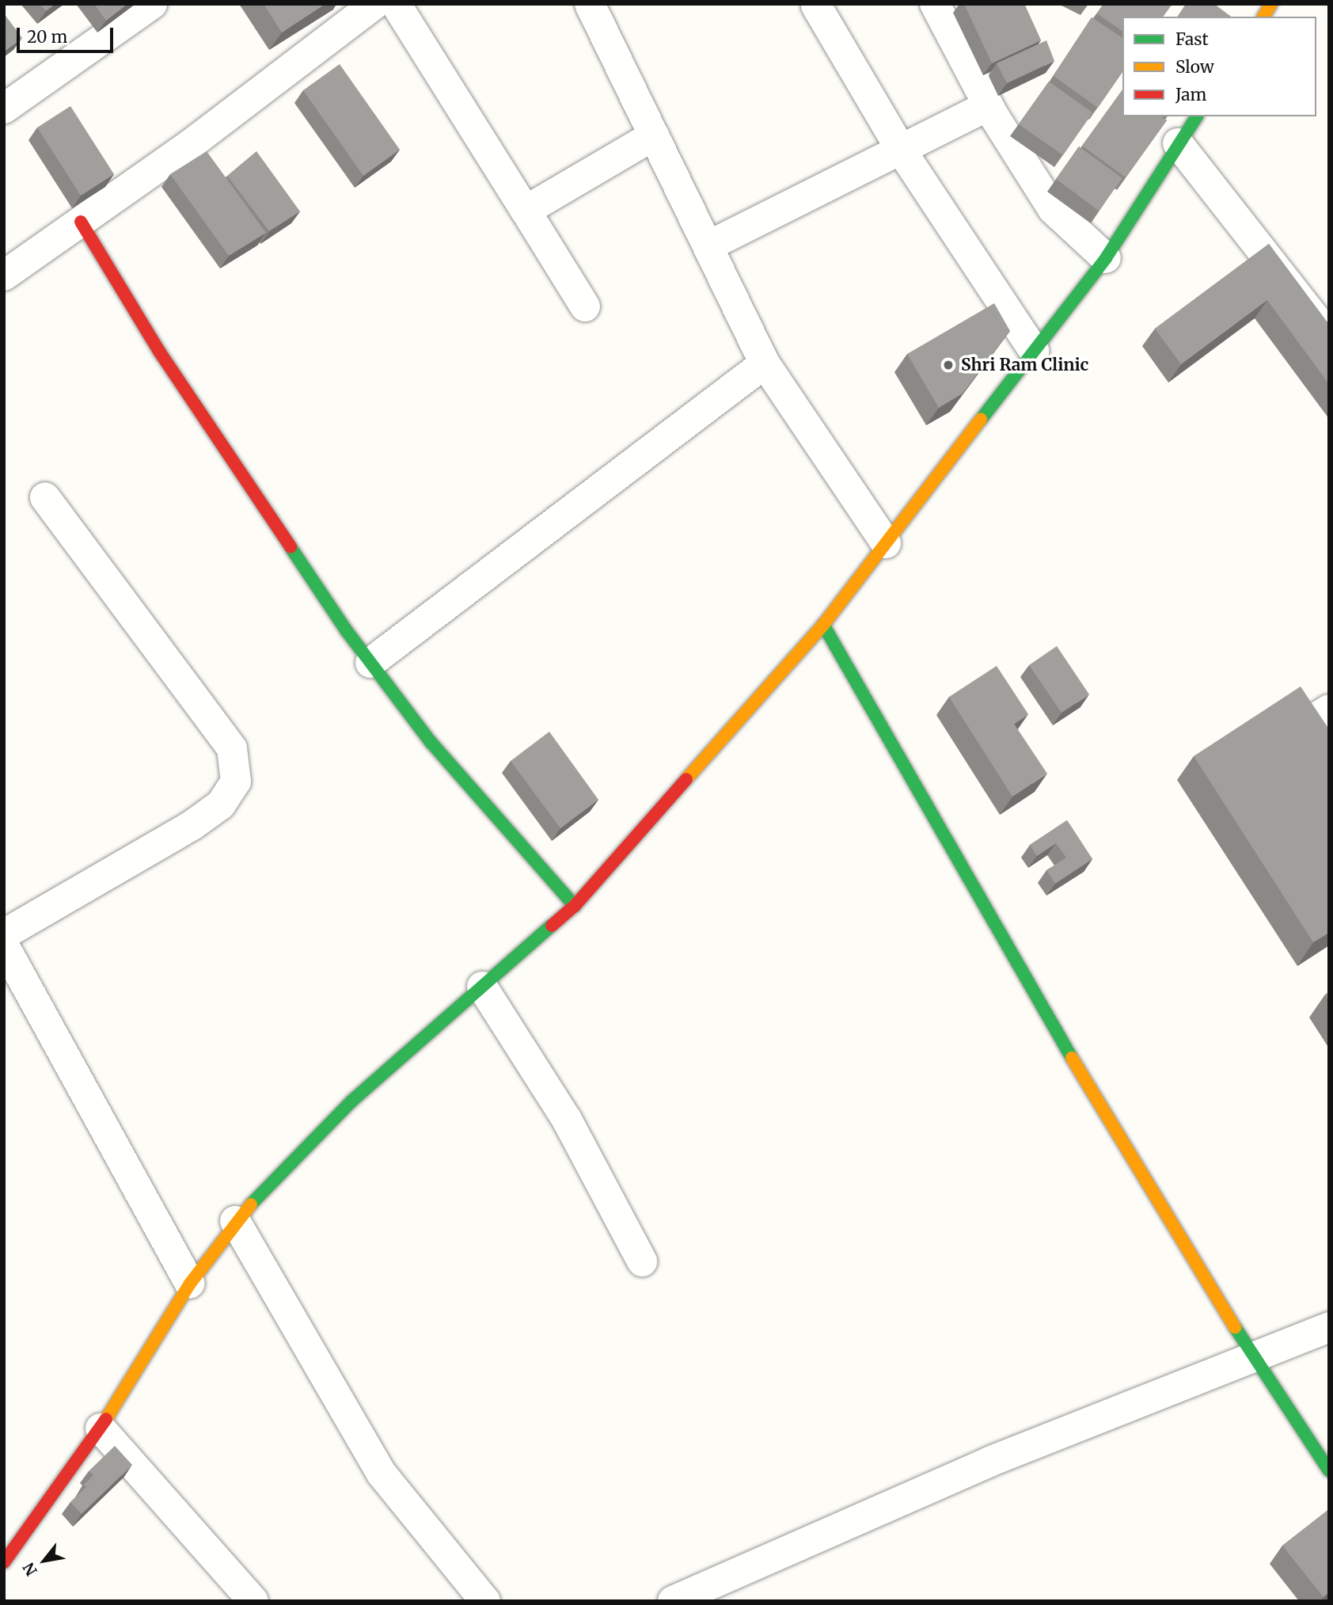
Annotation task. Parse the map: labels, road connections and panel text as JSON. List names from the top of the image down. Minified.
{"places":["Shri Ram Clinic"],"legend":["Fast","Slow","Jam"],"scale_bar":"20 m","north":"bottom left"}
